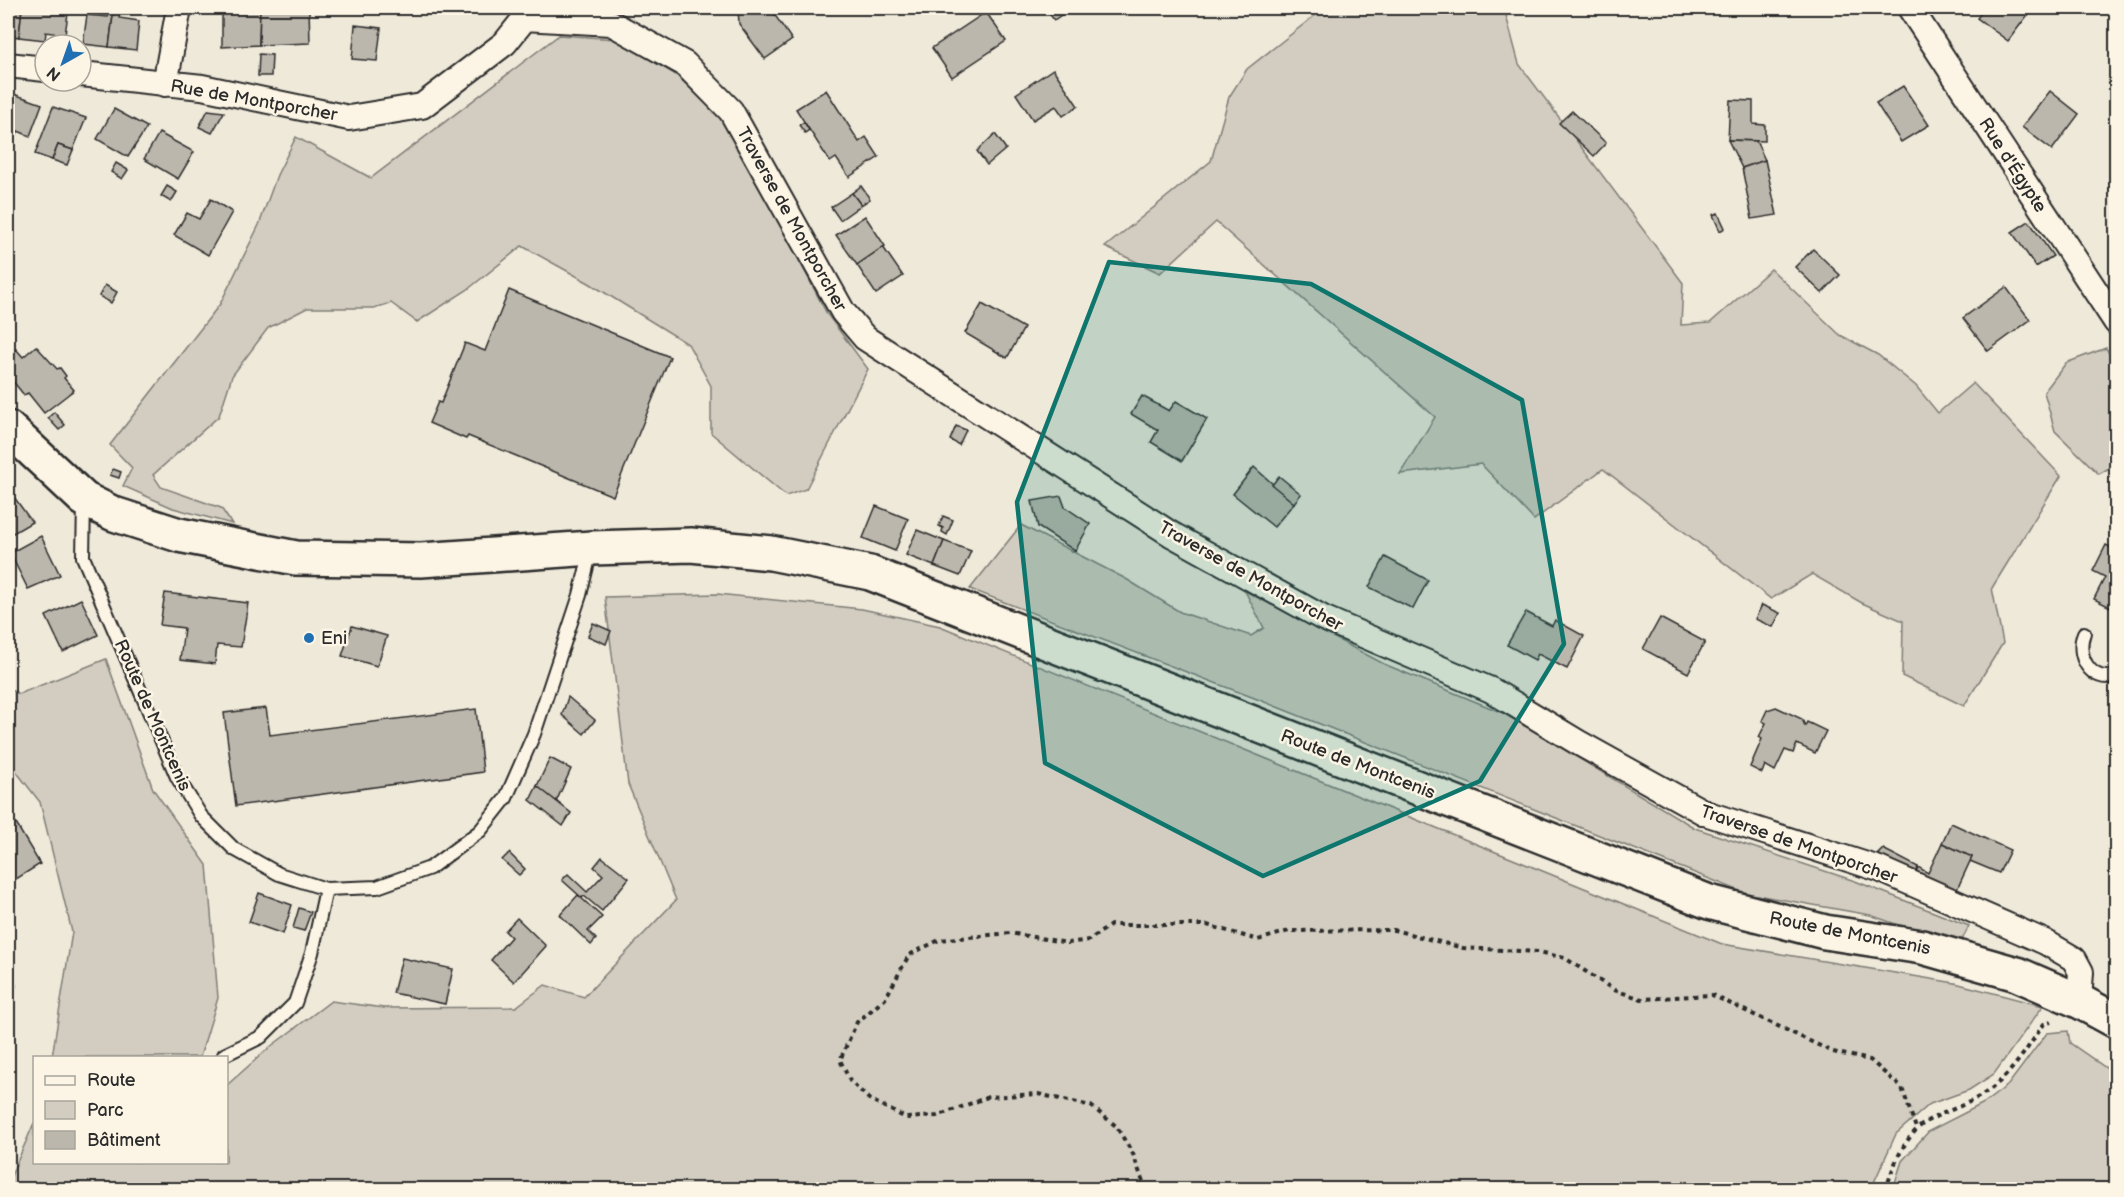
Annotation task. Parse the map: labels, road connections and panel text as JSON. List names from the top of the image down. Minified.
{"streets":{"main road":["Route de Montcenis"],"street":["Rue de Montporcher","Rue d'Égypte","Traverse de Montporcher"]},"crossings":[["Rue de Montporcher","Traverse de Montporcher"],["Traverse de Montporcher","Route de Montcenis"]],"places":["Eni"],"legend":["Route","Parc","Bâtiment"],"north":"bottom left"}
